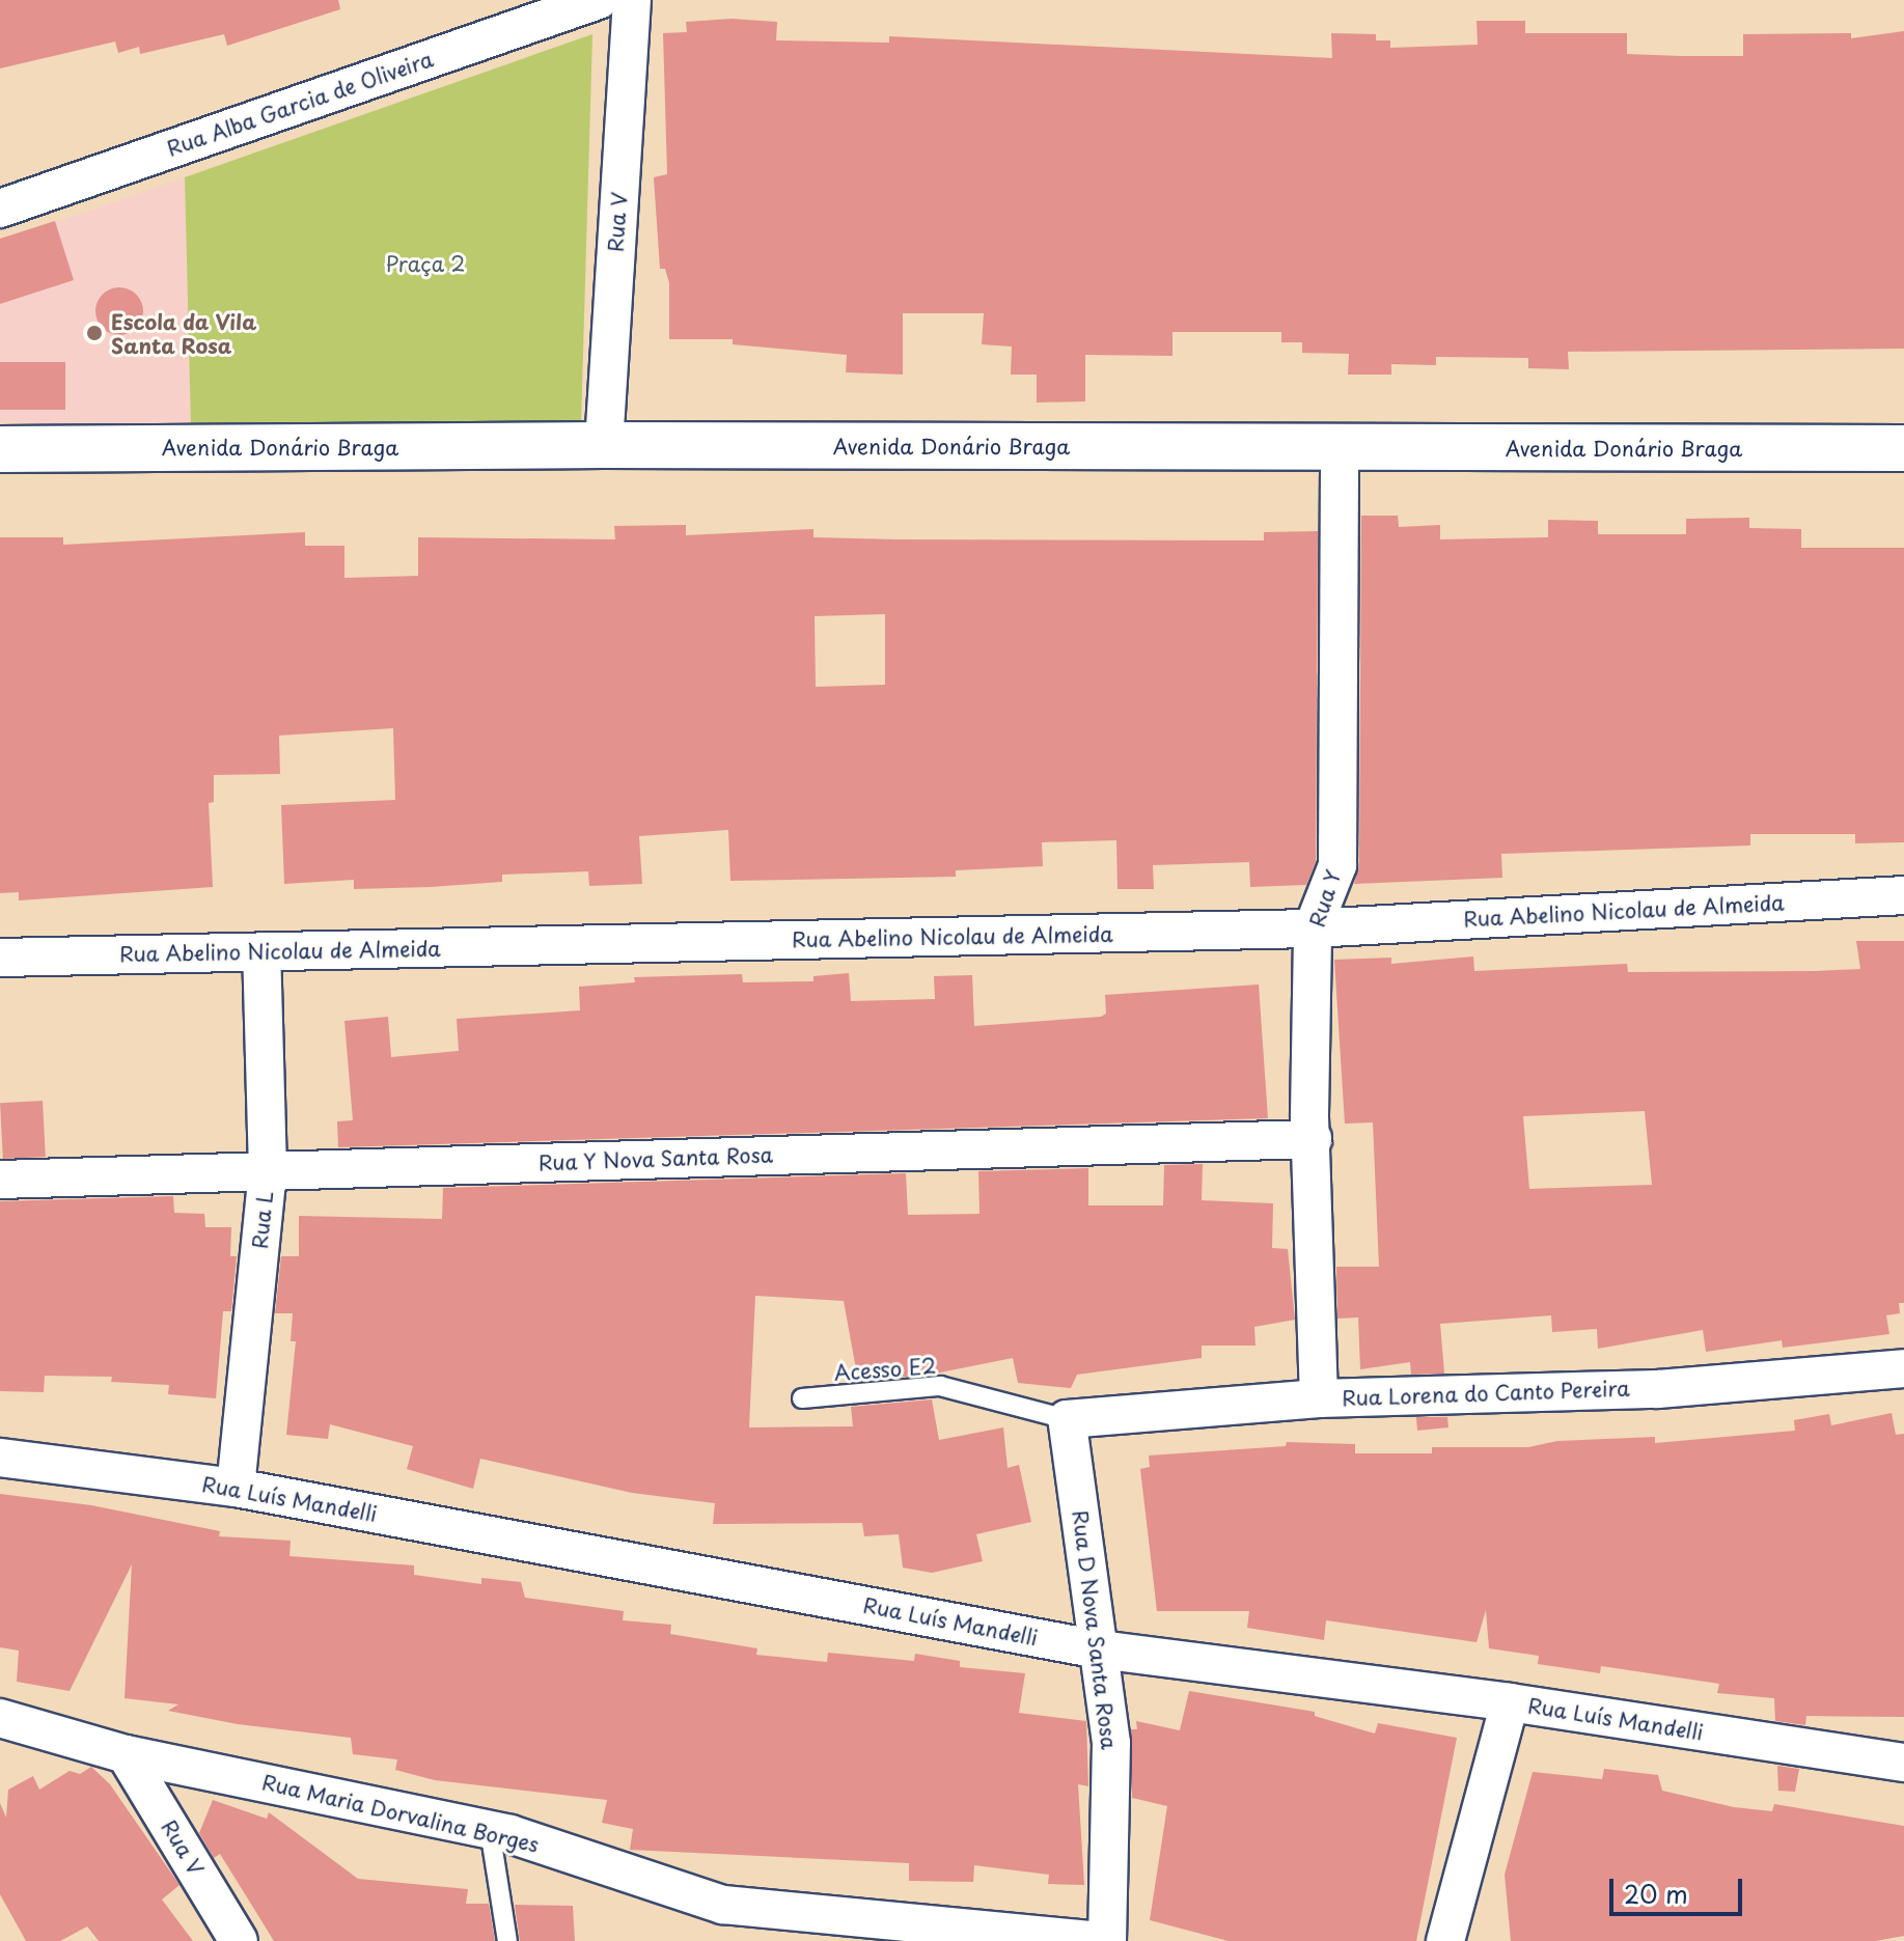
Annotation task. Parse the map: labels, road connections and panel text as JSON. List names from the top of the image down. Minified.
{"streets":{"street":["Rua Alba Garcia de Oliveira","Rua V","Avenida Donário Braga","Rua Y","Rua Abelino Nicolau de Almeida","Rua Y Nova Santa Rosa","Rua L","Rua Lorena do Canto Pereira","Rua Luís Mandelli","Rua D Nova Santa Rosa","Rua Maria Dorvalina Borges"],"lane":["Acesso E2"]},"crossings":[["Rua V","Avenida Donário Braga"],["Rua V","Rua Maria Dorvalina Borges"],["Avenida Donário Braga","Rua Y"],["Rua Y","Rua Abelino Nicolau de Almeida"],["Rua Y","Rua Y Nova Santa Rosa"],["Rua Y","Rua Lorena do Canto Pereira"],["Rua Abelino Nicolau de Almeida","Rua L"],["Rua Y Nova Santa Rosa","Rua L"],["Rua L","Rua Luís Mandelli"],["Acesso E2","Rua Lorena do Canto Pereira"],["Acesso E2","Rua D Nova Santa Rosa"],["Rua Lorena do Canto Pereira","Rua D Nova Santa Rosa"],["Rua Luís Mandelli","Rua D Nova Santa Rosa"]],"parks":["Praça 2"],"places":["Escola da Vila Santa Rosa"],"scale_bar":"20 m"}
